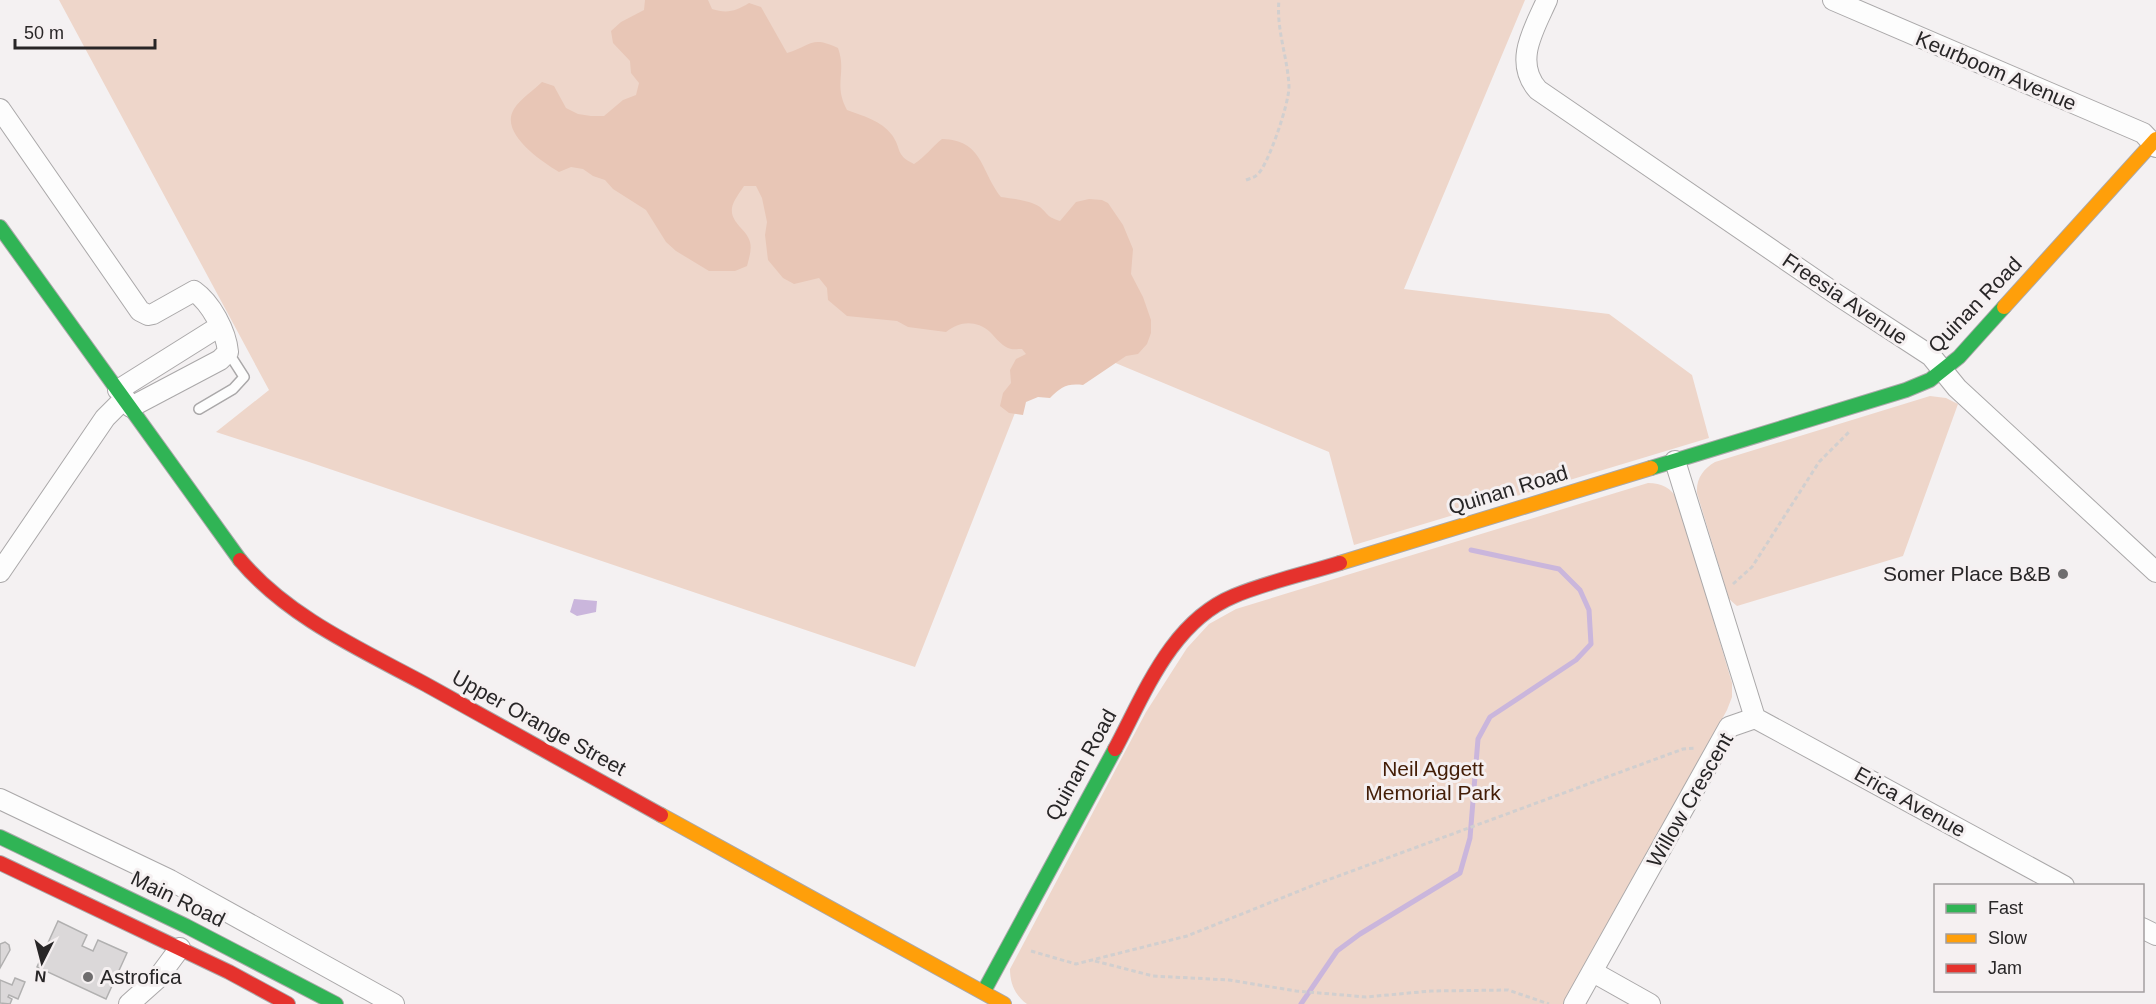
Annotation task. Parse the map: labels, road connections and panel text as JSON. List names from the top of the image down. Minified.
{"streets":{"street":["Keurboom Avenue","Freesia Avenue","Quinan Road","Upper Orange Street","Willow Crescent","Erica Avenue","Main Road"]},"crossings":[["Keurboom Avenue","Quinan Road"],["Freesia Avenue","Quinan Road"],["Quinan Road","Upper Orange Street"],["Quinan Road","Willow Crescent"],["Willow Crescent","Erica Avenue"]],"parks":["Neil Aggett Memorial Park"],"places":["Somer Place B&B","Astrofica"],"legend":["Fast","Slow","Jam"],"scale_bar":"50 m","north":"bottom"}
